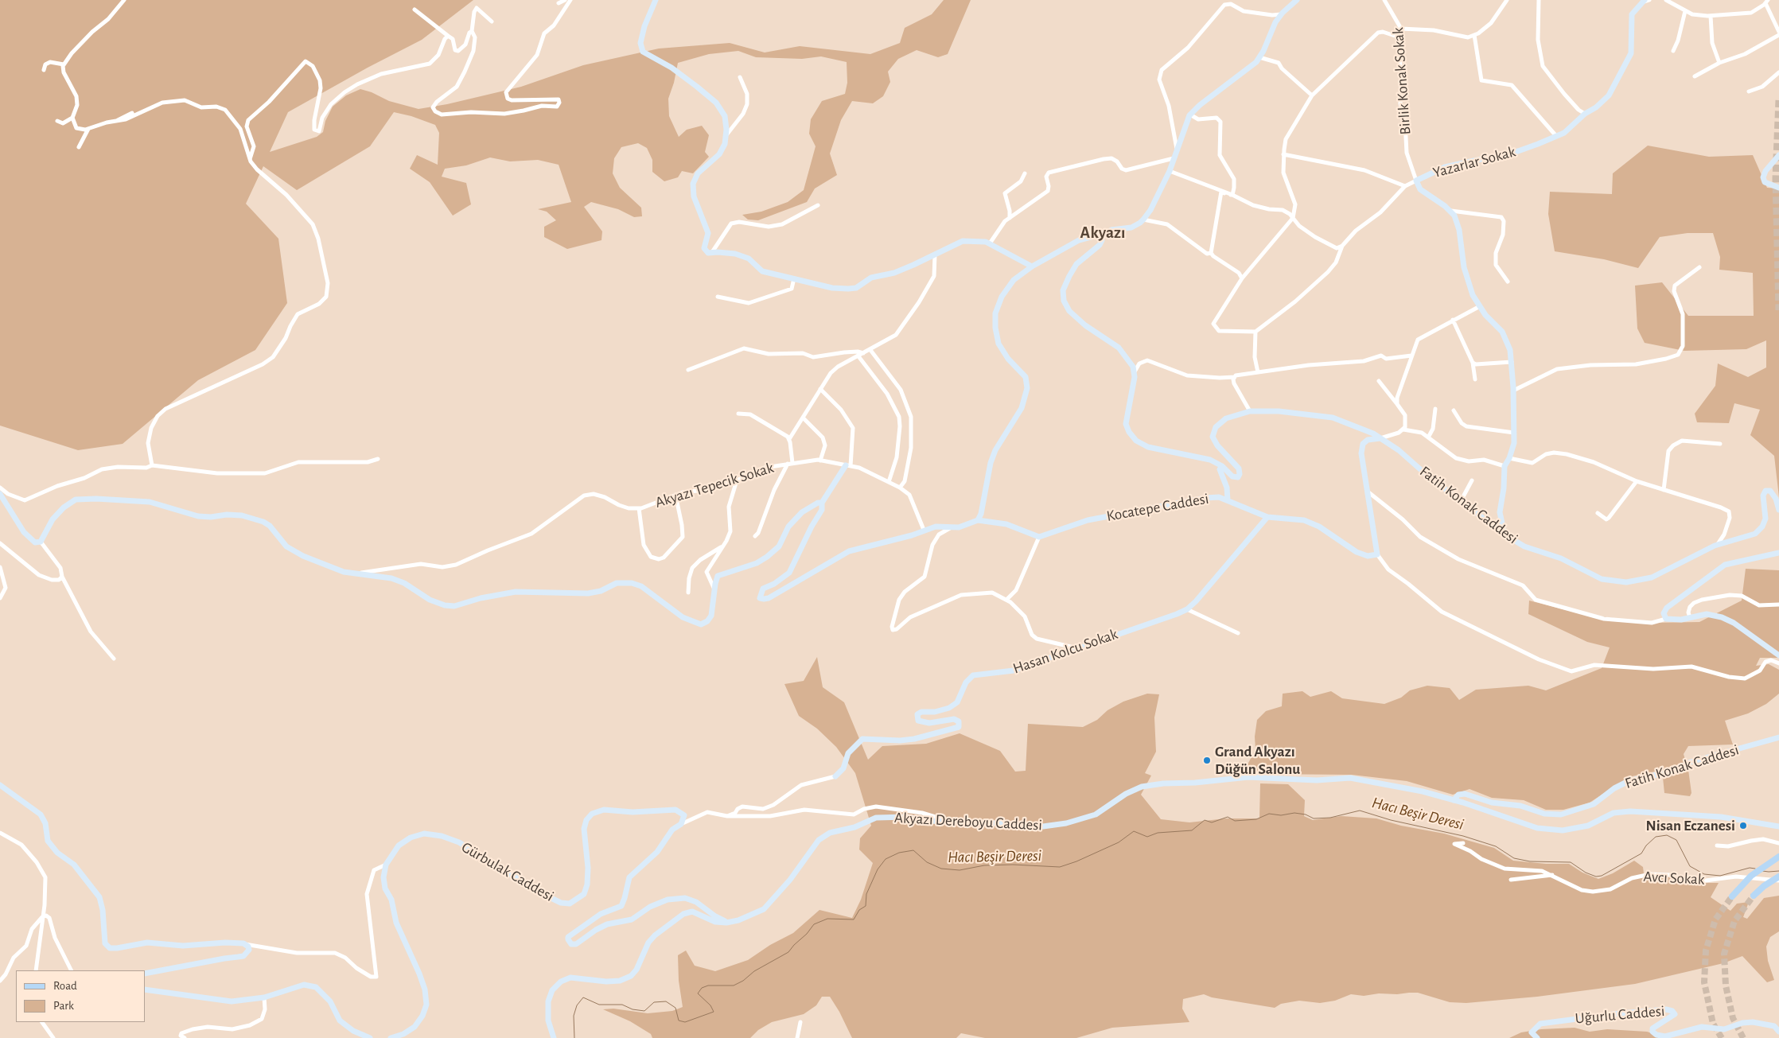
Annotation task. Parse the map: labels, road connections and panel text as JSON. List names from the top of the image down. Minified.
{"streets":{"street":["Birlik Konak Sokak","Yazarlar Sokak","Akyazı Tepecik Sokak","Fatih Konak Caddesi","Kocatepe Caddesi","Hasan Kolcu Sokak","Akyazı Dereboyu Caddesi","Gürbulak Caddesi","Avcı Sokak","Uğurlu Caddesi"]},"crossings":[["Birlik Konak Sokak","Yazarlar Sokak"],["Fatih Konak Caddesi","Akyazı Dereboyu Caddesi"],["Kocatepe Caddesi","Hasan Kolcu Sokak"]],"districts":["Akyazı"],"water":["Hacı Beşir Deresi"],"places":["Grand Akyazı Düğün Salonu","Nisan Eczanesi"],"legend":["Road","Park"]}
